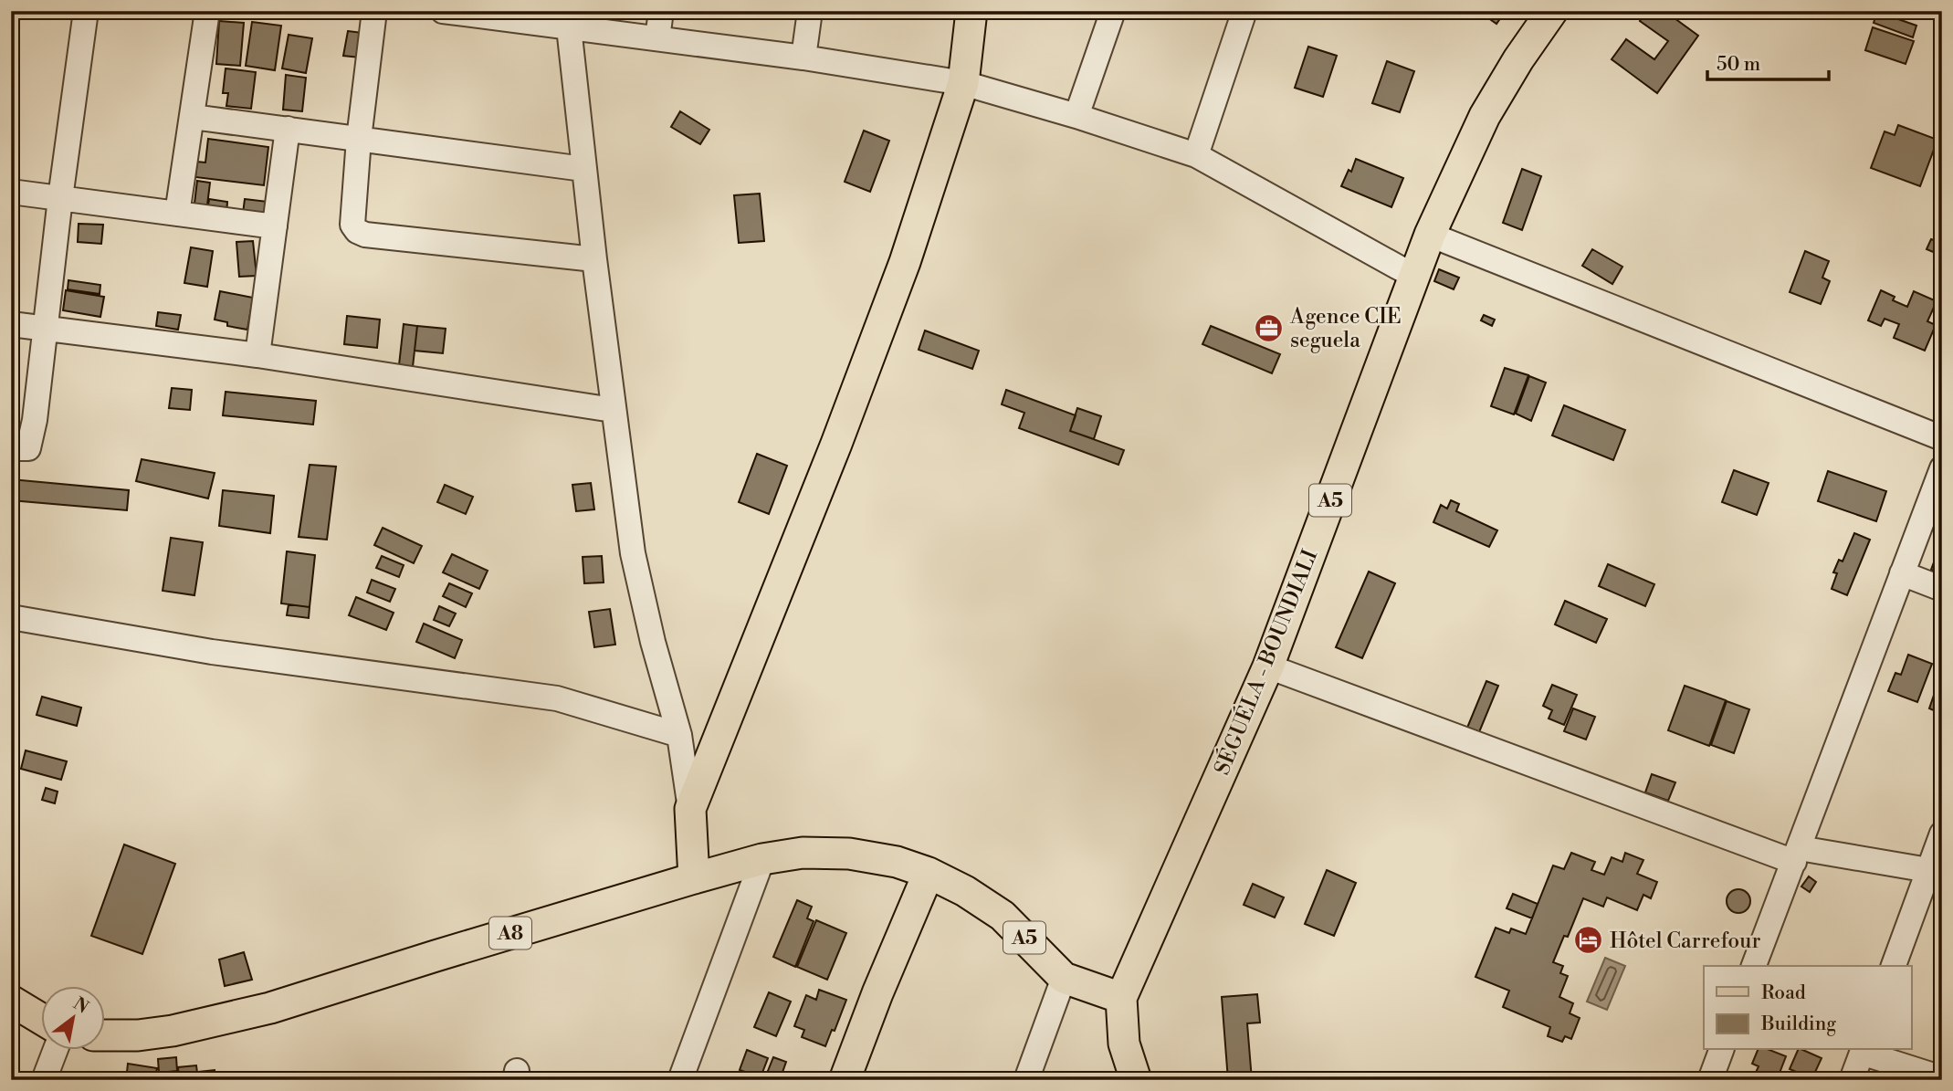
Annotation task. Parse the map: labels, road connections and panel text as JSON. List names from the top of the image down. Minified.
{"streets":{"main road":["A5","SÉGUÉLA - BOUNDIALI","A8"]},"crossings":[["A5","SÉGUÉLA - BOUNDIALI"],["A5","A8"]],"places":{"office":["Agence CIE seguela"],"hotel":["Hôtel Carrefour"]},"legend":["Road","Building"],"scale_bar":"50 m","north":"top right"}
